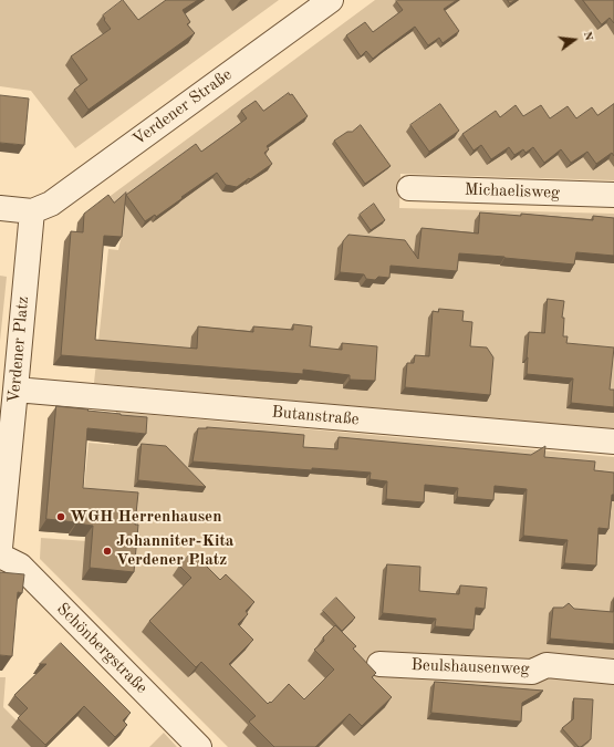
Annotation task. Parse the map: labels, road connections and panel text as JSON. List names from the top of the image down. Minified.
{"streets":{"street":["Verdener Straße","Michaelisweg","Verdener Platz","Butanstraße","Schönbergstraße","Beulshausenweg"]},"crossings":[["Verdener Straße","Verdener Platz"],["Verdener Platz","Butanstraße"]],"places":["WGH Herrenhausen","Johanniter-Kita Verdener Platz"],"north":"right"}
